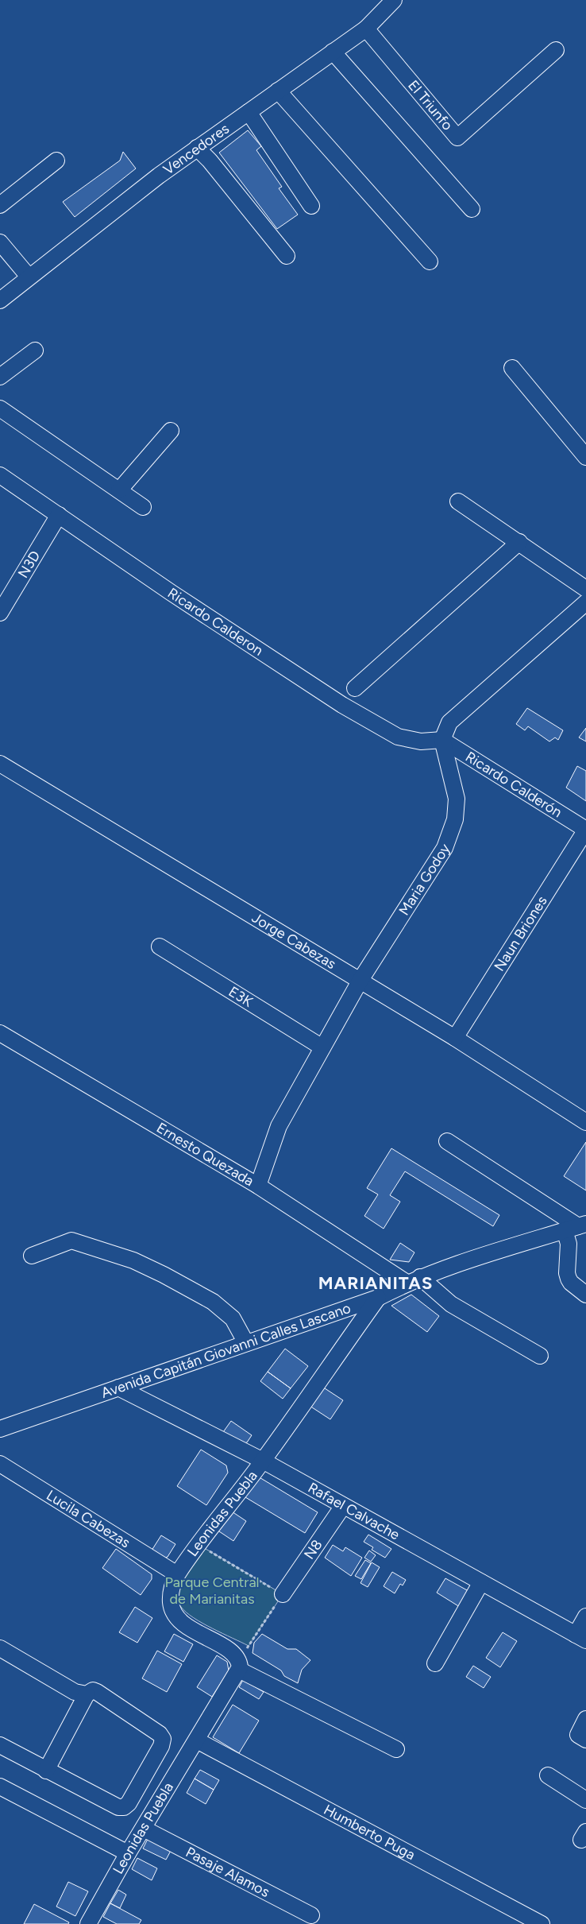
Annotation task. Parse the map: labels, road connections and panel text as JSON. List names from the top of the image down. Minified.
{"streets":{"street":["El Triunfo","Vencedores","N3D","Ricardo Calderon","Ricardo Calderón","Maria Godoy","Naun Briones","Jorge Cabezas","E3K","Ernesto Quezada","Avenida Capitán Giovanni Calles Lascano","Rafael Calvache","Leonidas Puebla","Lucila Cabezas","N8","Humberto Puga","Pasaje Alamos"]},"crossings":[["El Triunfo","Vencedores"],["N3D","Ricardo Calderon"],["Ricardo Calderon","Ricardo Calderón"],["Ricardo Calderon","Maria Godoy"],["Ricardo Calderón","Maria Godoy"],["Ricardo Calderón","Naun Briones"],["Maria Godoy","Jorge Cabezas"],["Maria Godoy","E3K"],["Maria Godoy","Ernesto Quezada"],["Naun Briones","Jorge Cabezas"],["Ernesto Quezada","Avenida Capitán Giovanni Calles Lascano"],["Avenida Capitán Giovanni Calles Lascano","Rafael Calvache"],["Avenida Capitán Giovanni Calles Lascano","Leonidas Puebla"],["Rafael Calvache","Leonidas Puebla"],["Rafael Calvache","N8"],["Leonidas Puebla","Lucila Cabezas"],["Leonidas Puebla","Humberto Puga"],["Leonidas Puebla","Pasaje Alamos"]],"districts":["MARIANITAS"],"parks":["Parque Central de Marianitas"]}
